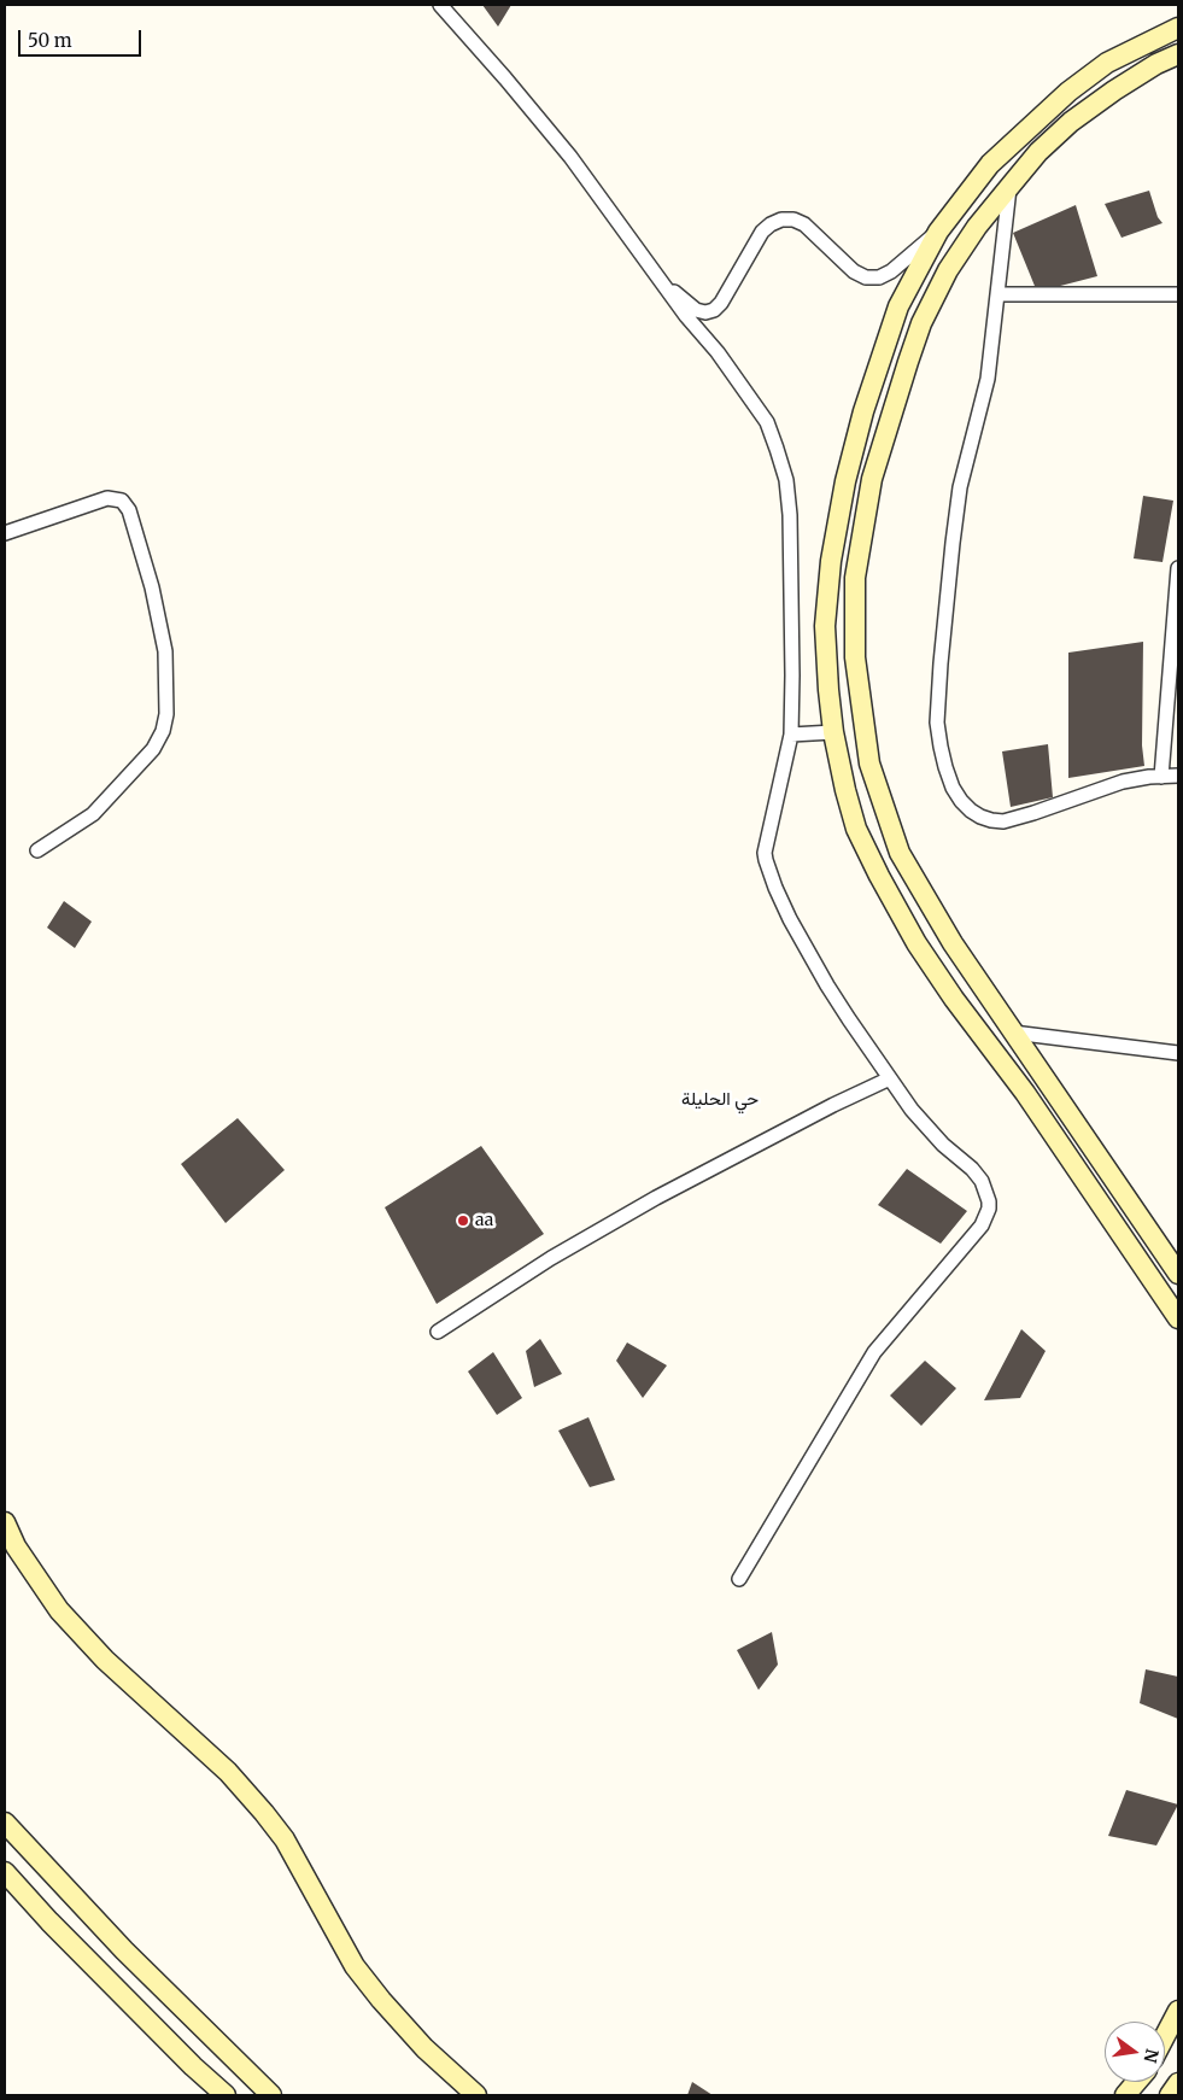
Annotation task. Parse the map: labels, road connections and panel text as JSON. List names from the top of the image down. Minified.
{"districts":["حي الحليلة"],"places":["aa"],"scale_bar":"50 m","north":"right"}
